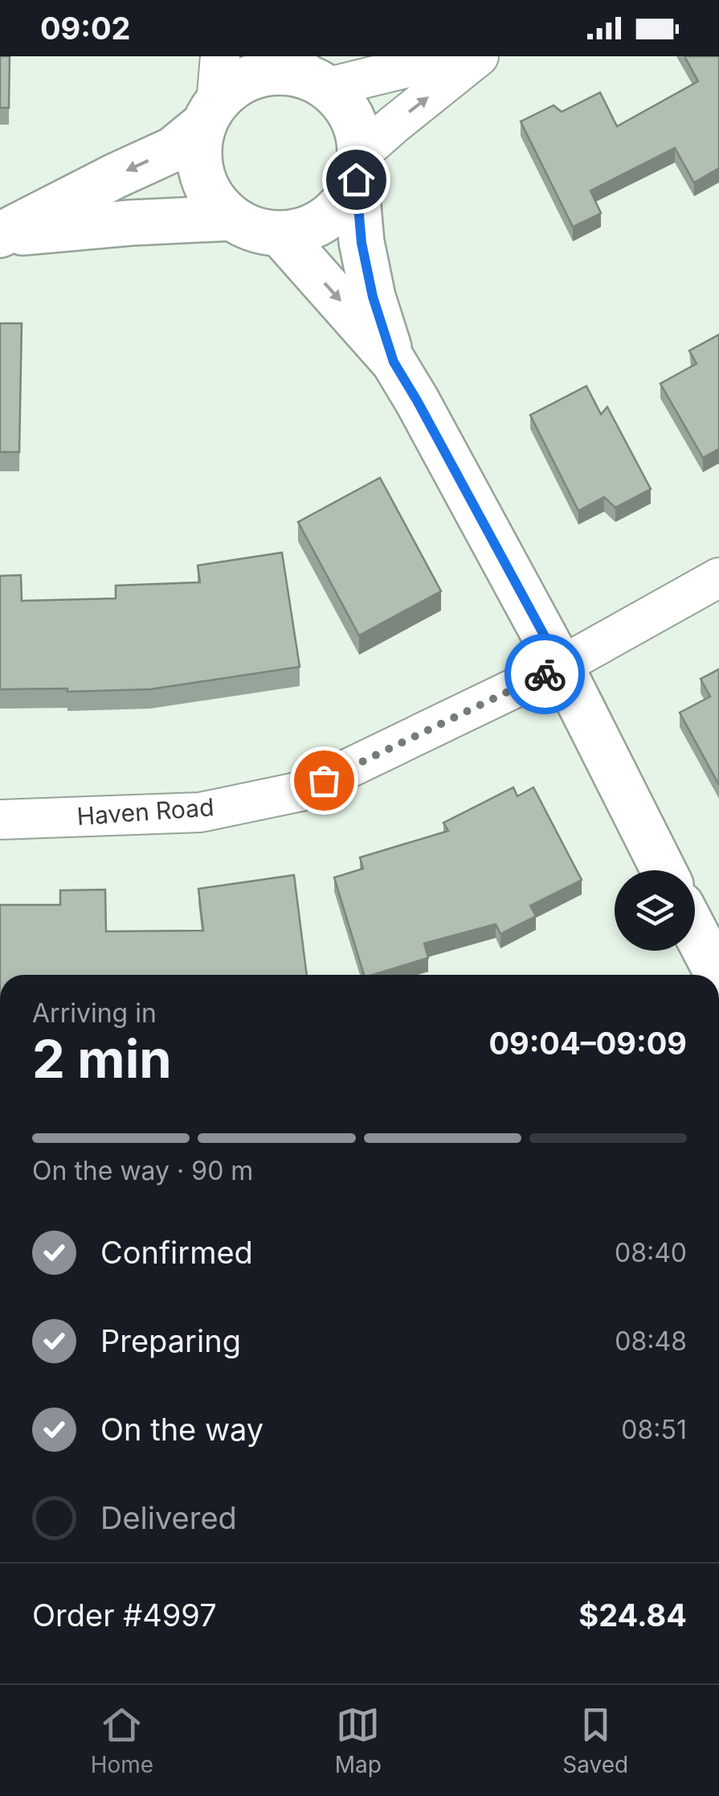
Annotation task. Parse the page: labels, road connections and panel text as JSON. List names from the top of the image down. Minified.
{"streets":{"street":["Haven Road"]},"page":{"status":"09:02","heading":["2 min","Arriving in","09:04–09:09"],"panel":["Order #4997","$24.84"],"bar":"On the way · 90 m","list":[["Confirmed","08:40"],["Preparing","08:48"],["On the way","08:51"],"Delivered"],"tabs":["Home","Map","Saved"]}}
